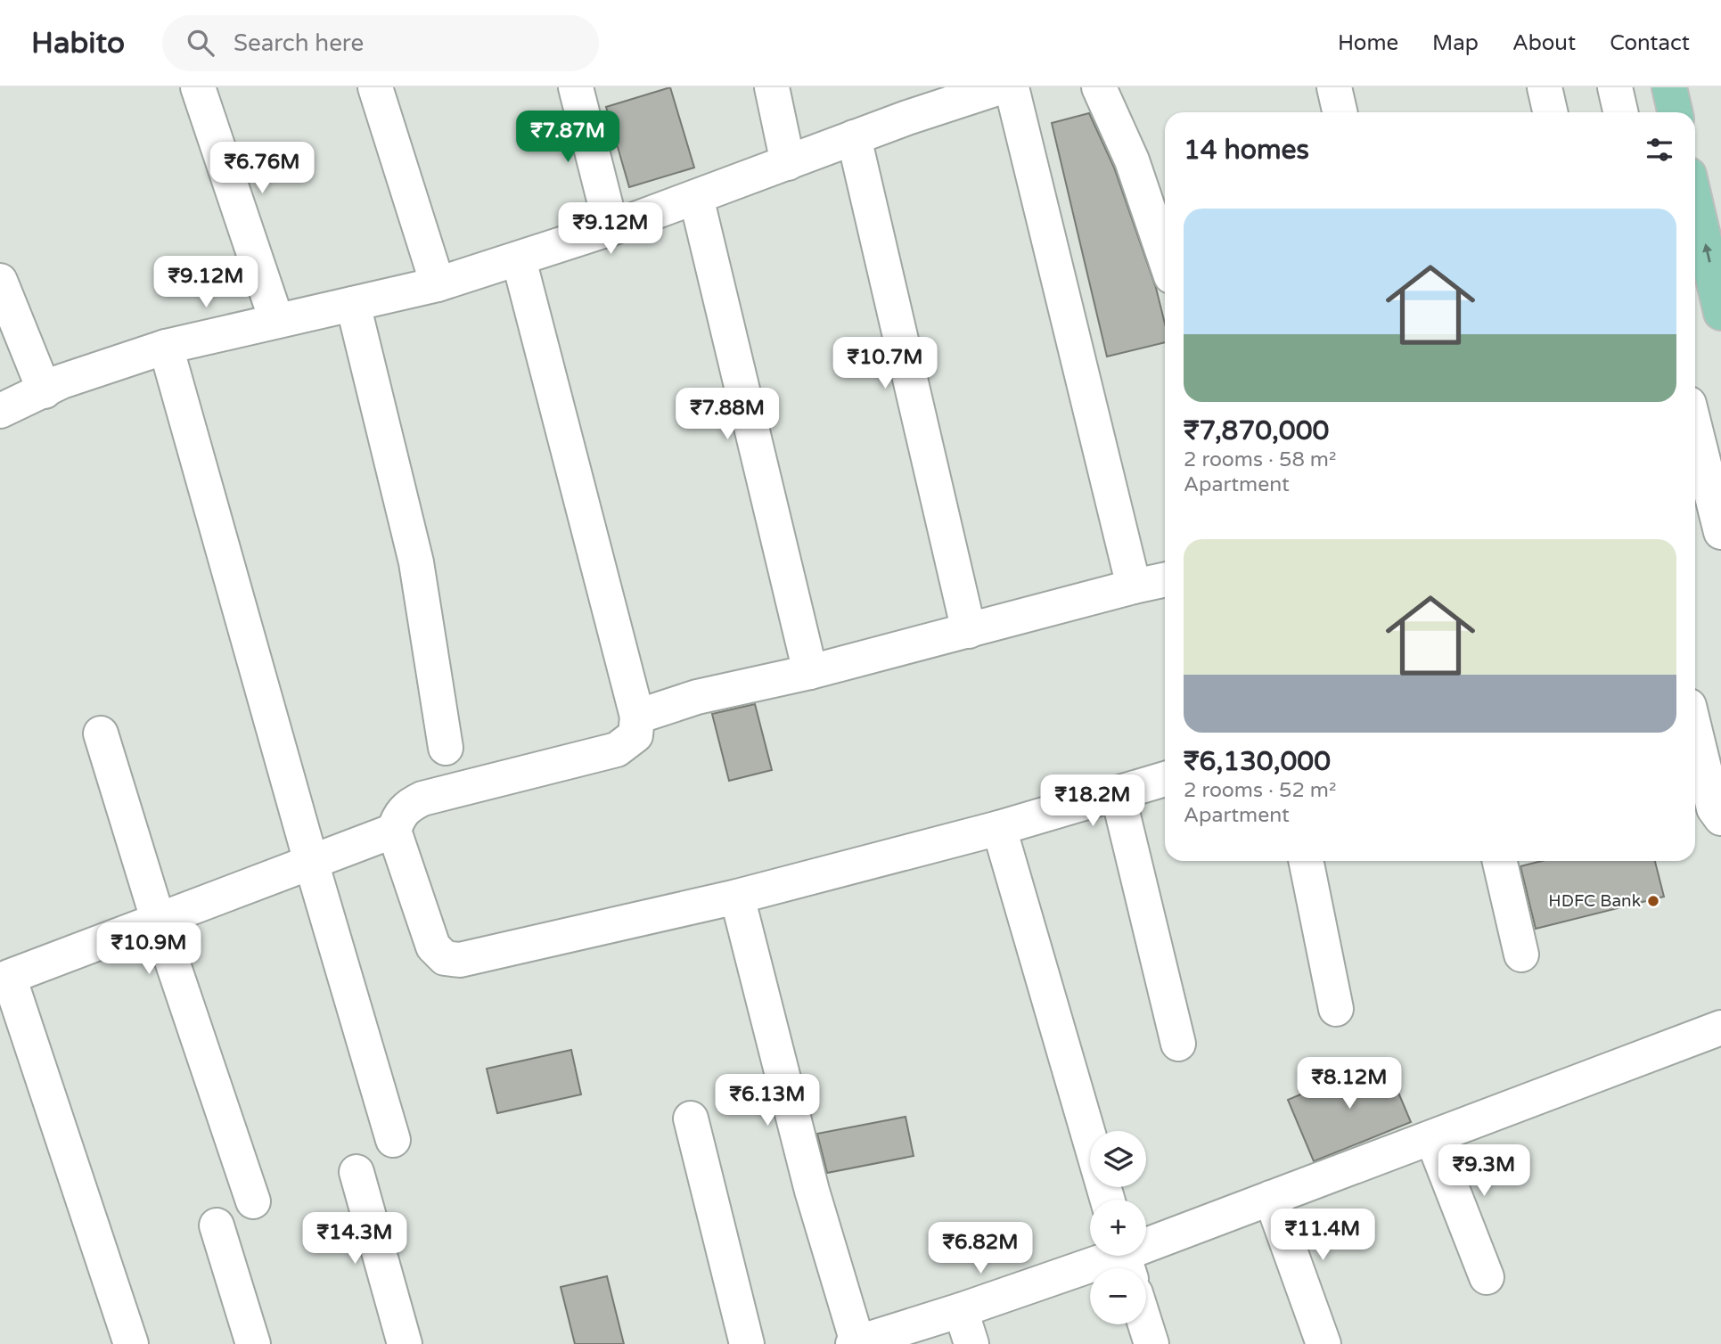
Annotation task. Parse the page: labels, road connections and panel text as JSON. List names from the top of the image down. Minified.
{"places":["HDFC Bank"],"page":{"header":"Habito","search":"Search here","nav":["Home","Map","About","Contact"],"price":["₹7.87M","₹6.76M","₹9.12M","₹9.12M","₹10.7M","₹7.88M","₹18.2M","₹10.9M","₹8.12M","₹6.13M","₹9.3M","₹11.4M","₹14.3M","₹6.82M"],"heading":"14 homes","list":[{"name":"₹7,870,000","note":"2 rooms · 58 m² · Apartment"},{"name":"₹6,130,000","note":"2 rooms · 52 m² · Apartment"}],"map_buttons":["+","−"]}}
